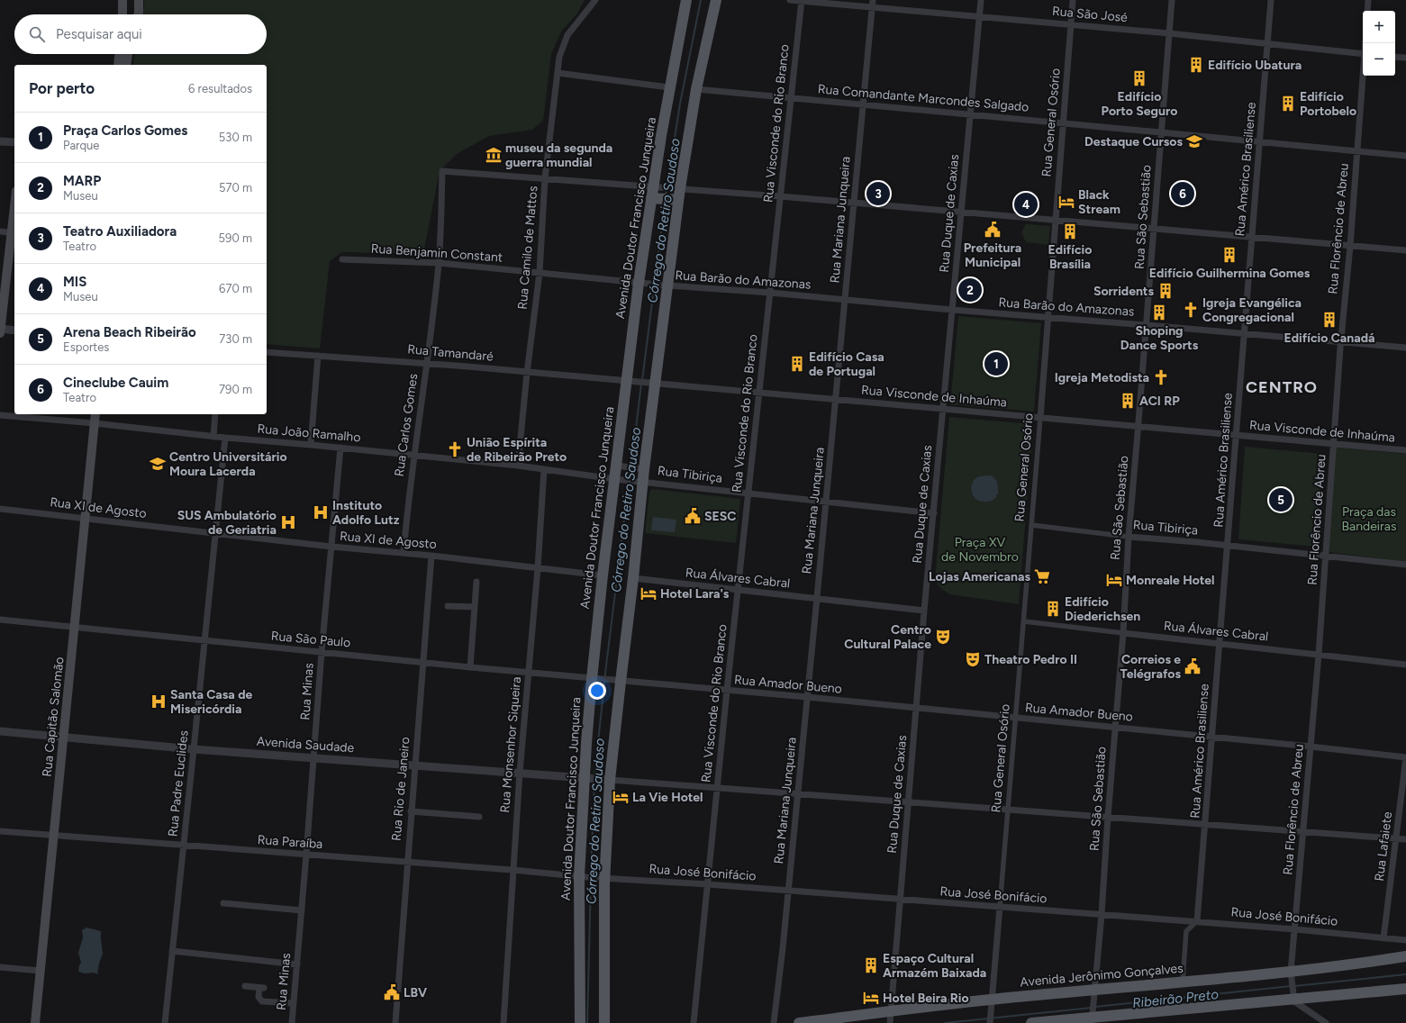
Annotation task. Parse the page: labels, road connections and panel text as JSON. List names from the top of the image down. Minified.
{"streets":{"main road":["Avenida Doutor Francisco Junqueira","Rua Capitão Salomão","Avenida Jerônimo Gonçalves"],"street":["Rua São José","Rua Comandante Marcondes Salgado","Rua General Osório","Rua Visconde do Rio Branco","Rua Américo Brasiliense","Rua Duque de Caxias","Rua São Sebastião","Rua Mariana Junqueira","Rua Florêncio de Abreu","Rua Camilo de Mattos","Rua Benjamin Constant","Rua Barão do Amazonas","Rua Tamandaré","Rua Visconde de Inhaúma","Rua Carlos Gomes","Rua João Ramalho","Rua Tibiriça","Rua XI de Agosto","Rua Álvares Cabral","Rua São Paulo","Rua Amador Bueno","Rua Minas","Avenida Saudade","Rua Monsenhor Siqueira","Rua Padre Euclides","Rua Rio de Janeiro","Rua Paraíba","Rua Lafaiete","Rua José Bonifácio"]},"crossings":[["Rua São José","Rua General Osório"],["Rua São José","Rua Visconde do Rio Branco"],["Rua São José","Rua Américo Brasiliense"],["Rua São José","Rua Duque de Caxias"],["Rua São José","Rua São Sebastião"],["Rua São José","Rua Mariana Junqueira"],["Rua Comandante Marcondes Salgado","Rua General Osório"],["Rua Comandante Marcondes Salgado","Rua Visconde do Rio Branco"],["Rua Comandante Marcondes Salgado","Rua Américo Brasiliense"],["Rua Comandante Marcondes Salgado","Rua Duque de Caxias"],["Rua Comandante Marcondes Salgado","Rua São Sebastião"],["Rua Comandante Marcondes Salgado","Rua Mariana Junqueira"],["Rua Comandante Marcondes Salgado","Rua Florêncio de Abreu"],["Rua General Osório","Rua Barão do Amazonas"],["Rua General Osório","Rua Visconde de Inhaúma"],["Rua General Osório","Rua Tibiriça"],["Rua General Osório","Rua Álvares Cabral"],["Rua General Osório","Rua Amador Bueno"],["Rua General Osório","Rua José Bonifácio"],["Rua General Osório","Avenida Jerônimo Gonçalves"],["Rua Visconde do Rio Branco","Rua Barão do Amazonas"],["Rua Visconde do Rio Branco","Rua Visconde de Inhaúma"],["Rua Visconde do Rio Branco","Rua Tibiriça"],["Rua Visconde do Rio Branco","Rua Álvares Cabral"],["Rua Visconde do Rio Branco","Rua Amador Bueno"],["Rua Visconde do Rio Branco","Rua José Bonifácio"],["Rua Américo Brasiliense","Rua Barão do Amazonas"],["Rua Américo Brasiliense","Rua Visconde de Inhaúma"],["Rua Américo Brasiliense","Rua Tibiriça"],["Rua Américo Brasiliense","Rua Álvares Cabral"],["Rua Américo Brasiliense","Rua Amador Bueno"],["Rua Américo Brasiliense","Rua José Bonifácio"],["Rua Duque de Caxias","Rua Barão do Amazonas"],["Rua Duque de Caxias","Rua Visconde de Inhaúma"],["Rua Duque de Caxias","Rua Tibiriça"],["Rua Duque de Caxias","Rua Álvares Cabral"],["Rua Duque de Caxias","Rua Amador Bueno"],["Rua Duque de Caxias","Rua José Bonifácio"],["Rua Duque de Caxias","Avenida Jerônimo Gonçalves"],["Rua São Sebastião","Rua Barão do Amazonas"],["Rua São Sebastião","Rua Visconde de Inhaúma"],["Rua São Sebastião","Rua Tibiriça"],["Rua São Sebastião","Rua Álvares Cabral"],["Rua São Sebastião","Rua Amador Bueno"],["Rua São Sebastião","Rua José Bonifácio"],["Rua São Sebastião","Avenida Jerônimo Gonçalves"],["Avenida Doutor Francisco Junqueira","Rua Benjamin Constant"],["Avenida Doutor Francisco Junqueira","Rua Barão do Amazonas"],["Avenida Doutor Francisco Junqueira","Rua Tamandaré"],["Avenida Doutor Francisco Junqueira","Rua Visconde de Inhaúma"],["Avenida Doutor Francisco Junqueira","Rua João Ramalho"],["Avenida Doutor Francisco Junqueira","Rua Tibiriça"],["Avenida Doutor Francisco Junqueira","Rua XI de Agosto"],["Avenida Doutor Francisco Junqueira","Rua São Paulo"],["Avenida Doutor Francisco Junqueira","Avenida Saudade"],["Avenida Doutor Francisco Junqueira","Rua Paraíba"],["Avenida Doutor Francisco Junqueira","Rua José Bonifácio"],["Rua Mariana Junqueira","Rua Barão do Amazonas"],["Rua Mariana Junqueira","Rua Visconde de Inhaúma"],["Rua Mariana Junqueira","Rua Tibiriça"],["Rua Mariana Junqueira","Rua Álvares Cabral"],["Rua Mariana Junqueira","Rua Amador Bueno"],["Rua Mariana Junqueira","Rua José Bonifácio"],["Rua Florêncio de Abreu","Rua Barão do Amazonas"],["Rua Florêncio de Abreu","Rua Visconde de Inhaúma"],["Rua Florêncio de Abreu","Rua Tibiriça"],["Rua Florêncio de Abreu","Rua Álvares Cabral"],["Rua Florêncio de Abreu","Rua Amador Bueno"],["Rua Florêncio de Abreu","Rua José Bonifácio"],["Rua Florêncio de Abreu","Avenida Jerônimo Gonçalves"],["Rua Camilo de Mattos","Rua Benjamin Constant"],["Rua Camilo de Mattos","Rua Tamandaré"],["Rua Camilo de Mattos","Rua Carlos Gomes"],["Rua Camilo de Mattos","Rua João Ramalho"],["Rua Benjamin Constant","Rua Barão do Amazonas"],["Rua Benjamin Constant","Rua Carlos Gomes"],["Rua Tamandaré","Rua Visconde de Inhaúma"],["Rua Tamandaré","Rua Carlos Gomes"],["Rua Carlos Gomes","Rua João Ramalho"],["Rua Carlos Gomes","Rua XI de Agosto"],["Rua João Ramalho","Rua Tibiriça"],["Rua João Ramalho","Rua Minas"],["Rua João Ramalho","Rua Capitão Salomão"],["Rua João Ramalho","Rua Monsenhor Siqueira"],["Rua João Ramalho","Rua Padre Euclides"],["Rua XI de Agosto","Rua Minas"],["Rua XI de Agosto","Rua Capitão Salomão"],["Rua XI de Agosto","Rua Monsenhor Siqueira"],["Rua XI de Agosto","Rua Padre Euclides"],["Rua XI de Agosto","Rua Rio de Janeiro"],["Rua São Paulo","Rua Amador Bueno"],["Rua São Paulo","Rua Minas"],["Rua São Paulo","Rua Capitão Salomão"],["Rua São Paulo","Rua Monsenhor Siqueira"],["Rua São Paulo","Rua Padre Euclides"],["Rua São Paulo","Rua Rio de Janeiro"],["Rua Amador Bueno","Rua Lafaiete"],["Rua Minas","Avenida Saudade"],["Rua Minas","Rua Paraíba"],["Rua Capitão Salomão","Avenida Saudade"],["Rua Capitão Salomão","Rua Paraíba"],["Avenida Saudade","Rua Monsenhor Siqueira"],["Avenida Saudade","Rua Padre Euclides"],["Avenida Saudade","Rua Rio de Janeiro"],["Rua Monsenhor Siqueira","Rua Paraíba"],["Rua Padre Euclides","Rua Paraíba"],["Rua Rio de Janeiro","Rua Paraíba"],["Rua Paraíba","Rua José Bonifácio"],["Rua Lafaiete","Rua José Bonifácio"]],"districts":["CENTRO"],"water":["Córrego do Retiro Saudoso","Ribeirão Preto"],"parks":["Praça das Bandeiras","Praça XV de Novembro"],"places":{"building":["Edifício Ubatura","Edifício Porto Seguro","Edifício Portobelo","Edifício Brasília","Edifício Guilhermina Gomes","Sorridents","Shoping Dance Sports","Edifício Canadá","Edifício Casa de Portugal","ACI RP","Edifício Diederichsen","Espaço Cultural Armazém Baixada"],"school or university":["Destaque Cursos","Centro Universitário Moura Lacerda"],"museum":["museu da segunda guerra mundial"],"hotel":["Black Stream","Monreale Hotel","Hotel Lara's","La Vie Hotel","Hotel Beira Rio"],"public building":["Prefeitura Municipal","SESC","Correios e Telégrafos","LBV"],"church":["Igreja Evangélica Congregacional","Igreja Metodista","União Espírita de Ribeirão Preto"],"hospital":["Instituto Adolfo Lutz","SUS Ambulatório de Geriatria","Santa Casa de Misericórdia"],"supermarket":["Lojas Americanas"],"theatre":["Centro Cultural Palace","Theatro Pedro II"]},"page":{"map_buttons":["+","−"],"search":"Pesquisar aqui","heading":["Por perto","6 resultados"],"list":[{"mark":"1","name":"Praça Carlos Gomes","note":"Parque","value":"530 m"},{"mark":"2","name":"MARP","note":"Museu","value":"570 m"},{"mark":"3","name":"Teatro Auxiliadora","note":"Teatro","value":"590 m"},{"mark":"4","name":"MIS","note":"Museu","value":"670 m"},{"mark":"5","name":"Arena Beach Ribeirão","note":"Esportes","value":"730 m"},{"mark":"6","name":"Cineclube Cauim","note":"Teatro","value":"790 m"}],"pins":["3","6","4","2","1","5"]}}
